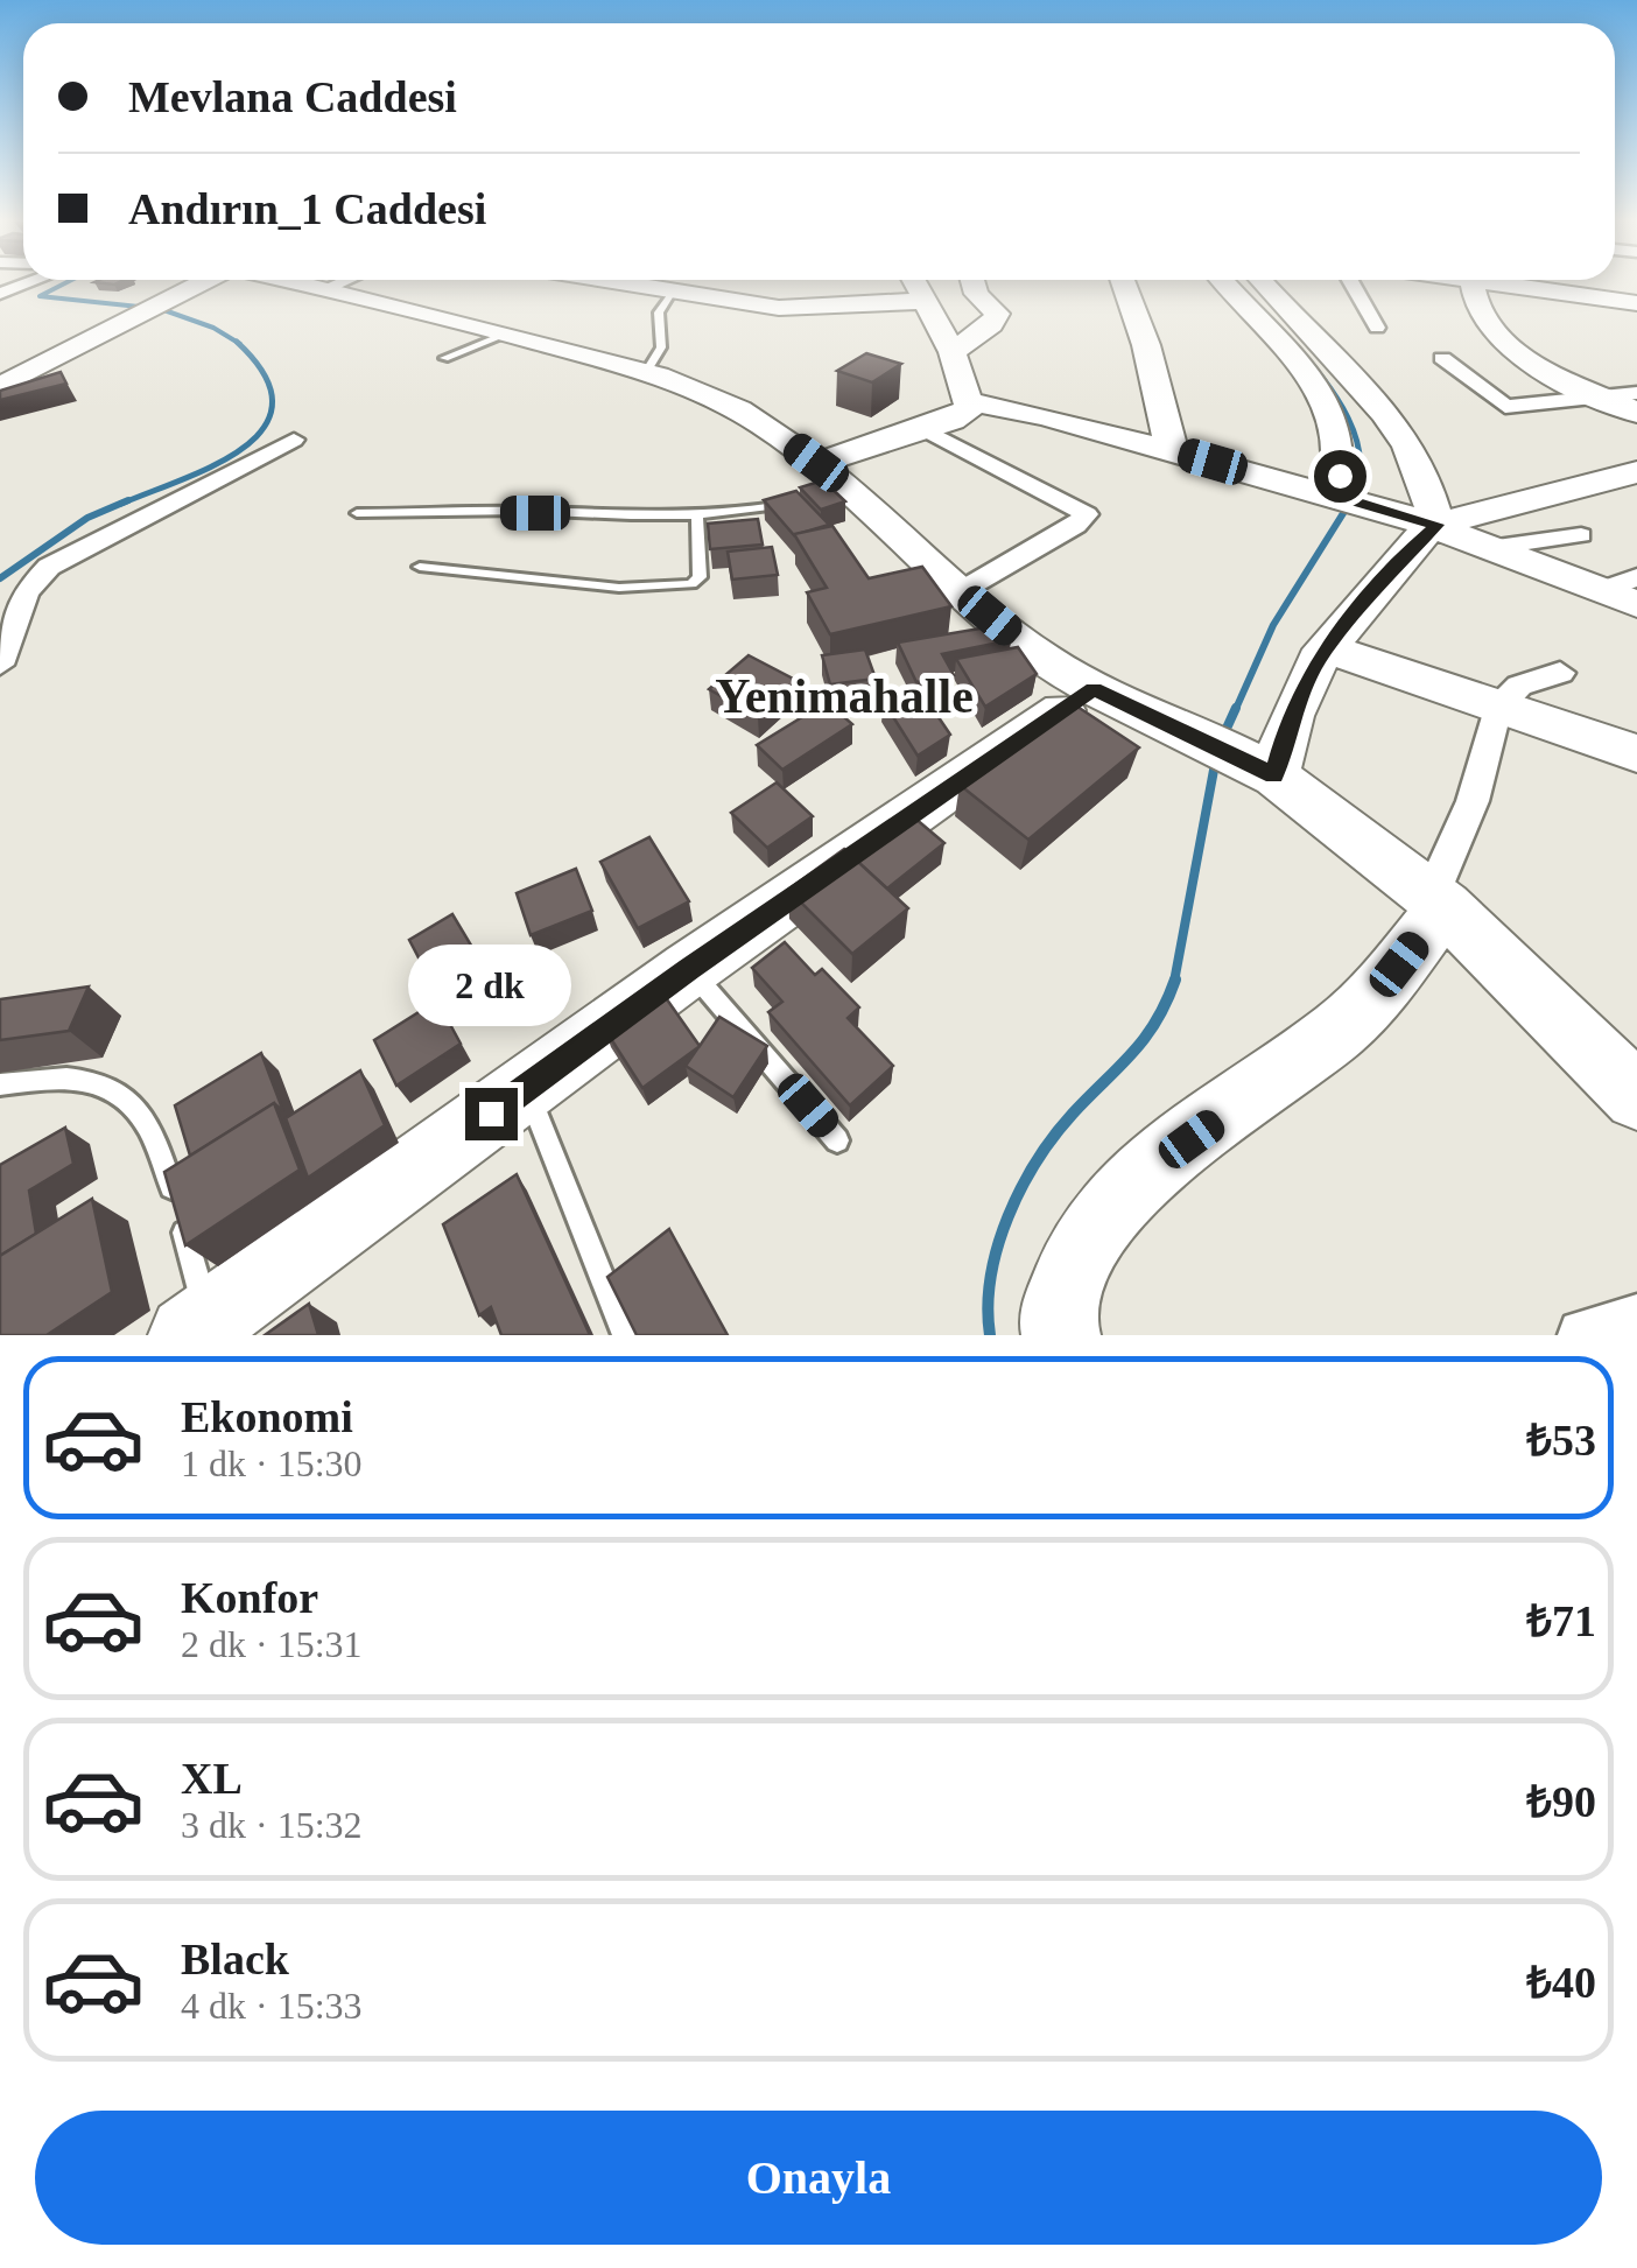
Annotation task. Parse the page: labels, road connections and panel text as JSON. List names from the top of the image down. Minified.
{"districts":["Yenimahalle"],"page":{"banner":["Mevlana Caddesi","Andırın_1 Caddesi"],"bubble":"2 dk","list":[{"name":"Ekonomi","note":"1 dk · 15:30","value":"₺53"},{"name":"Konfor","note":"2 dk · 15:31","value":"₺71"},{"name":"XL","note":"3 dk · 15:32","value":"₺90"},{"name":"Black","note":"4 dk · 15:33","value":"₺40"}],"buttons":"Onayla"}}
